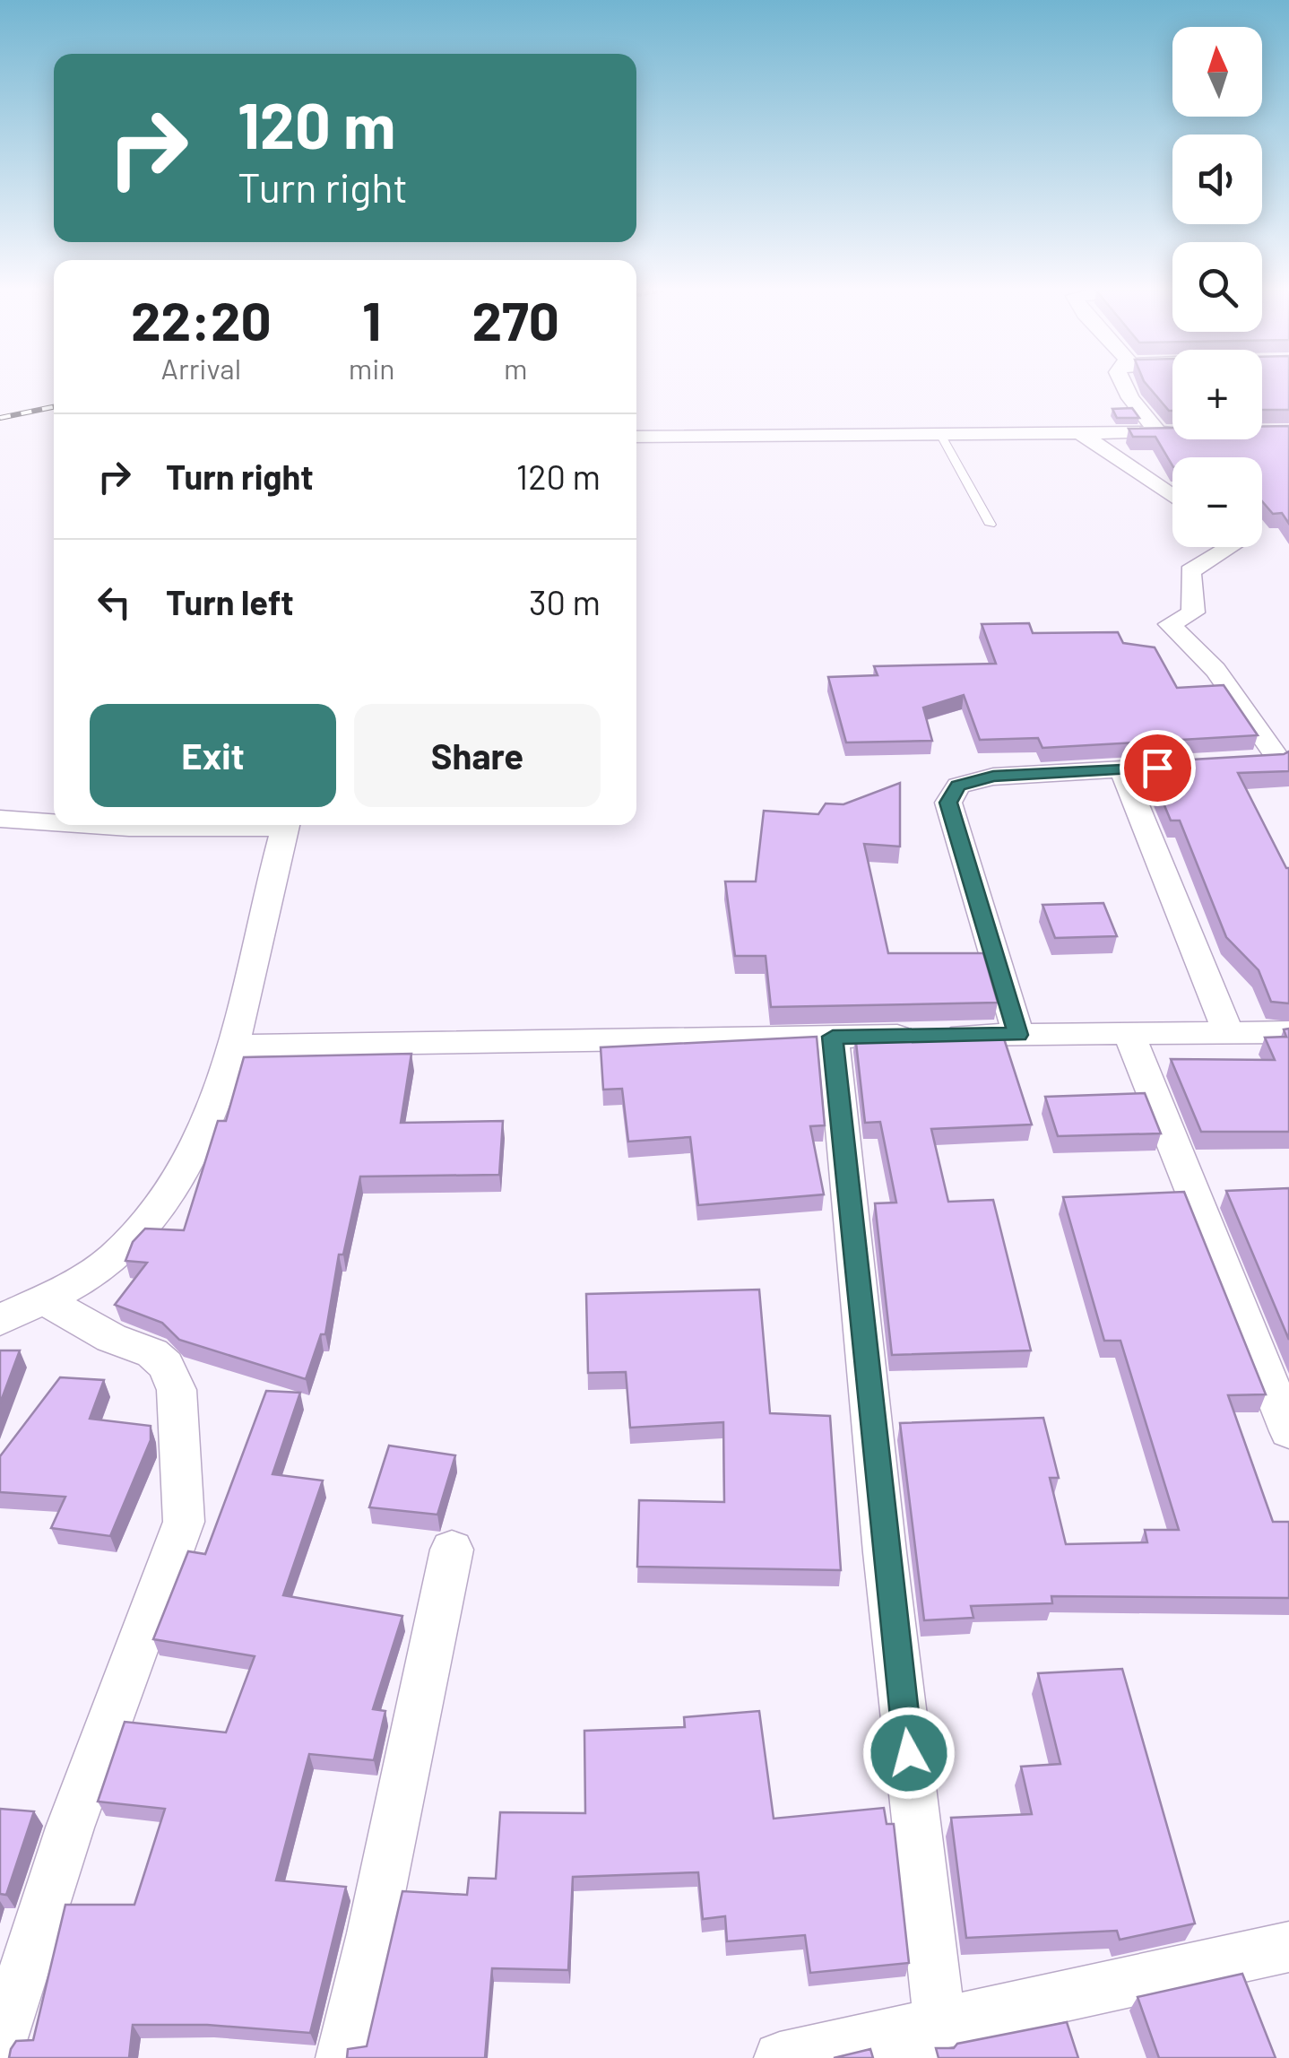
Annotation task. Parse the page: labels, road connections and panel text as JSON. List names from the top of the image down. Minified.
{"north":"top","page":{"map_buttons":["+","−"],"turn":["120 m","Turn right"],"eta":["22:20","Arrival","1","min","270","m"],"list":[{"name":"Turn right","value":"120 m"},{"name":"Turn left","value":"30 m"}],"buttons":["Exit","Share"]}}
